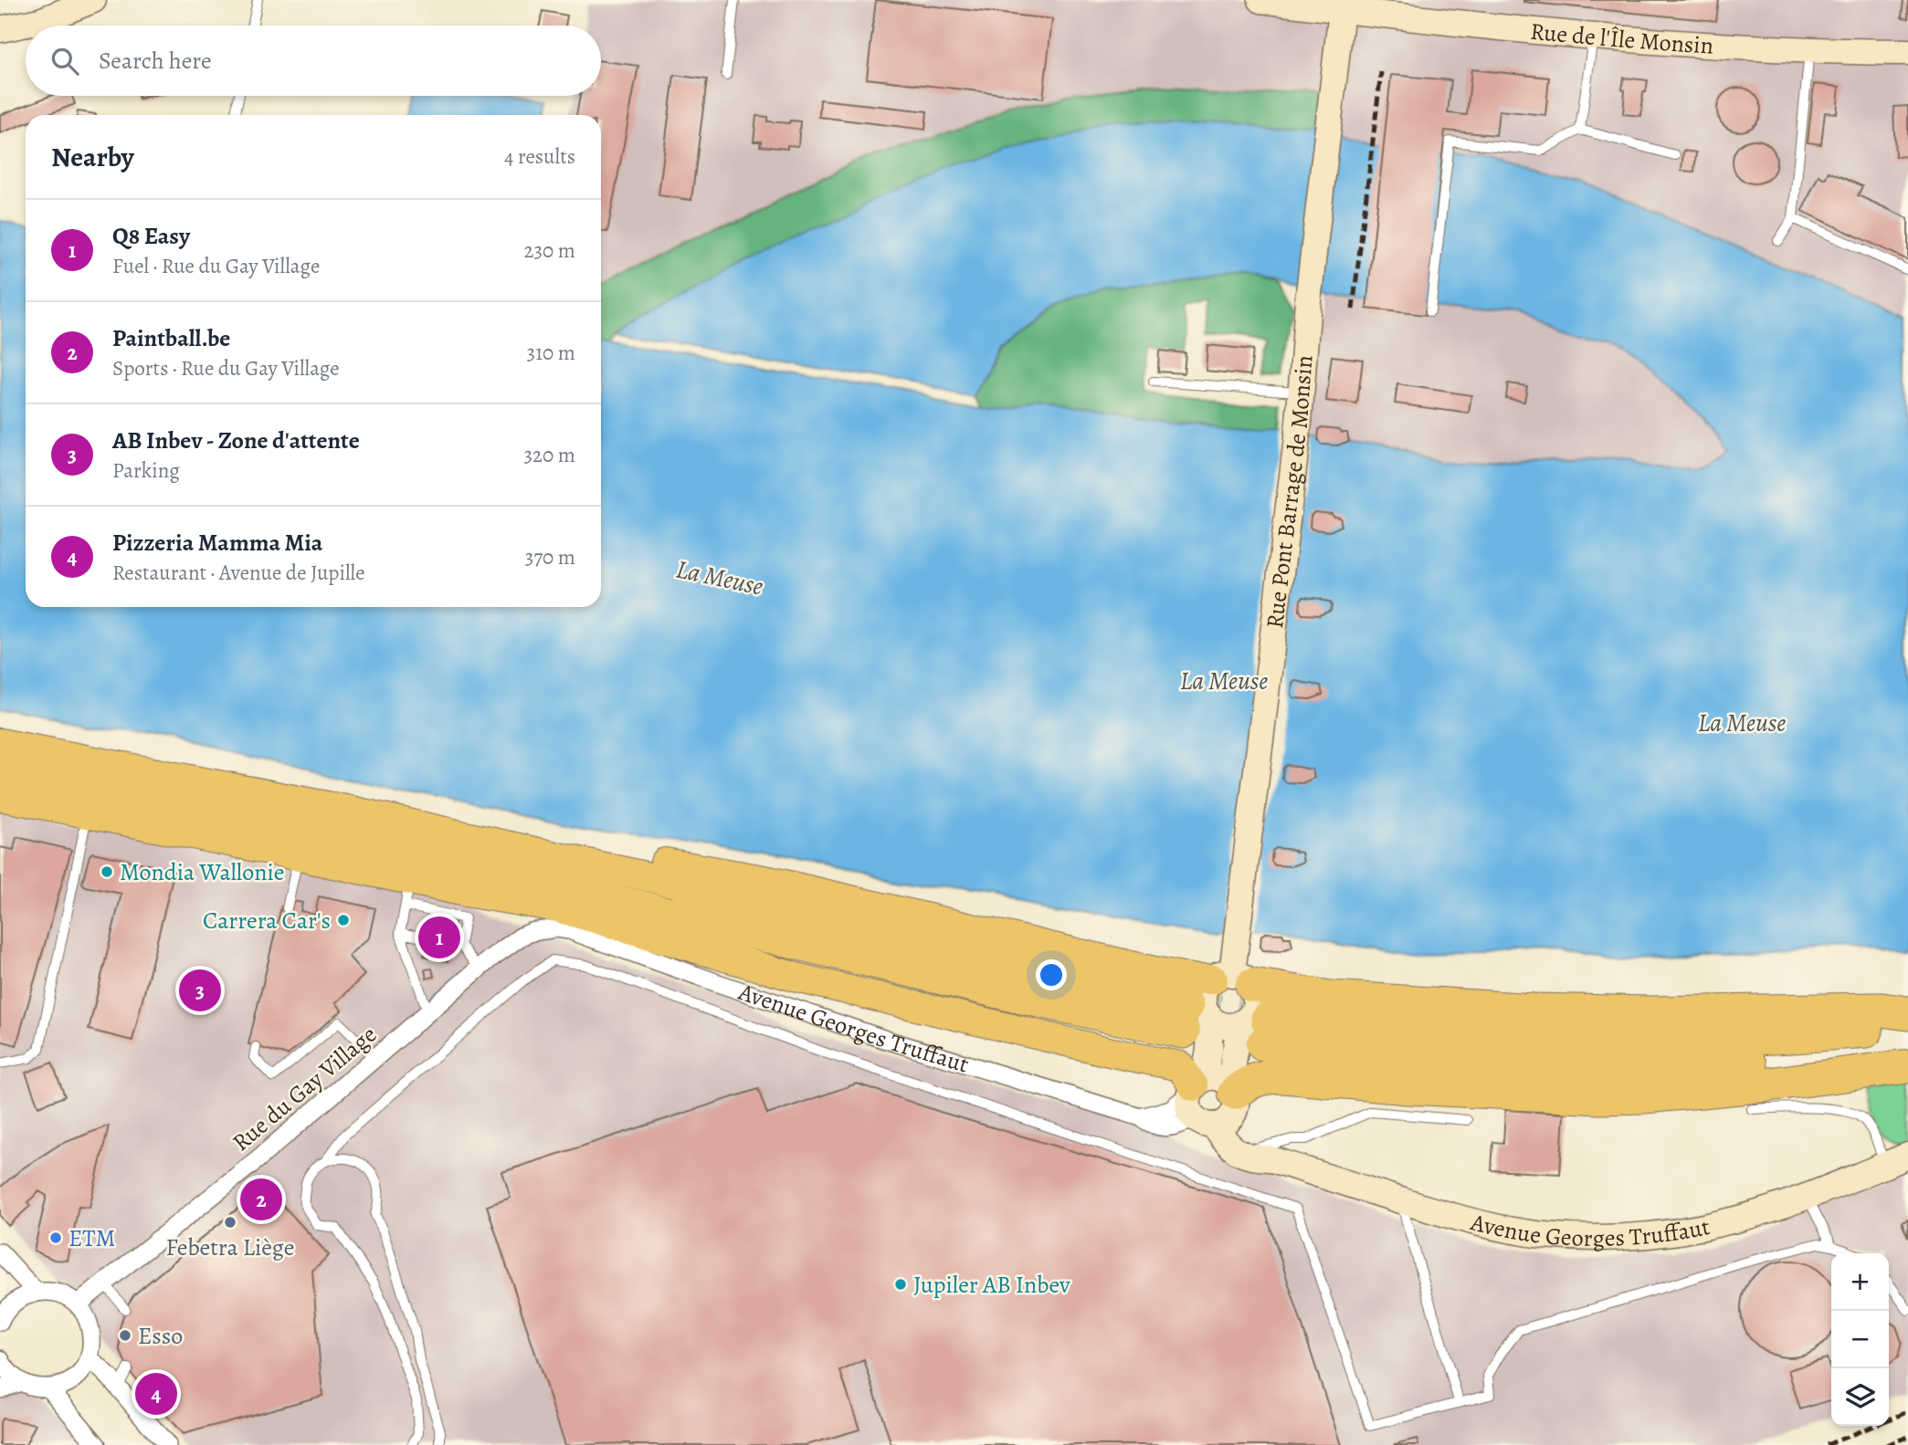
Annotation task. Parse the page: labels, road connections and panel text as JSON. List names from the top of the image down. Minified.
{"streets":{"street":["Rue de l'Île Monsin","Rue Pont Barrage de Monsin","Avenue Georges Truffaut","Rue du Gay Village"]},"crossings":[["Rue de l'Île Monsin","Rue Pont Barrage de Monsin"],["Avenue Georges Truffaut","Rue du Gay Village"]],"water":["La Meuse"],"places":["Mondia Wallonie","Carrera Car's","Febetra Liège","ETM","Jupiler AB Inbev","Esso"],"page":{"search":"Search here","heading":["Nearby","4 results"],"list":[{"mark":"1","name":"Q8 Easy","note":"Fuel · Rue du Gay Village","value":"230 m"},{"mark":"2","name":"Paintball.be","note":"Sports · Rue du Gay Village","value":"310 m"},{"mark":"3","name":"AB Inbev - Zone d'attente","note":"Parking","value":"320 m"},{"mark":"4","name":"Pizzeria Mamma Mia","note":"Restaurant · Avenue de Jupille","value":"370 m"}],"pins":["1","3","2","4"],"map_buttons":["+","−"]}}
